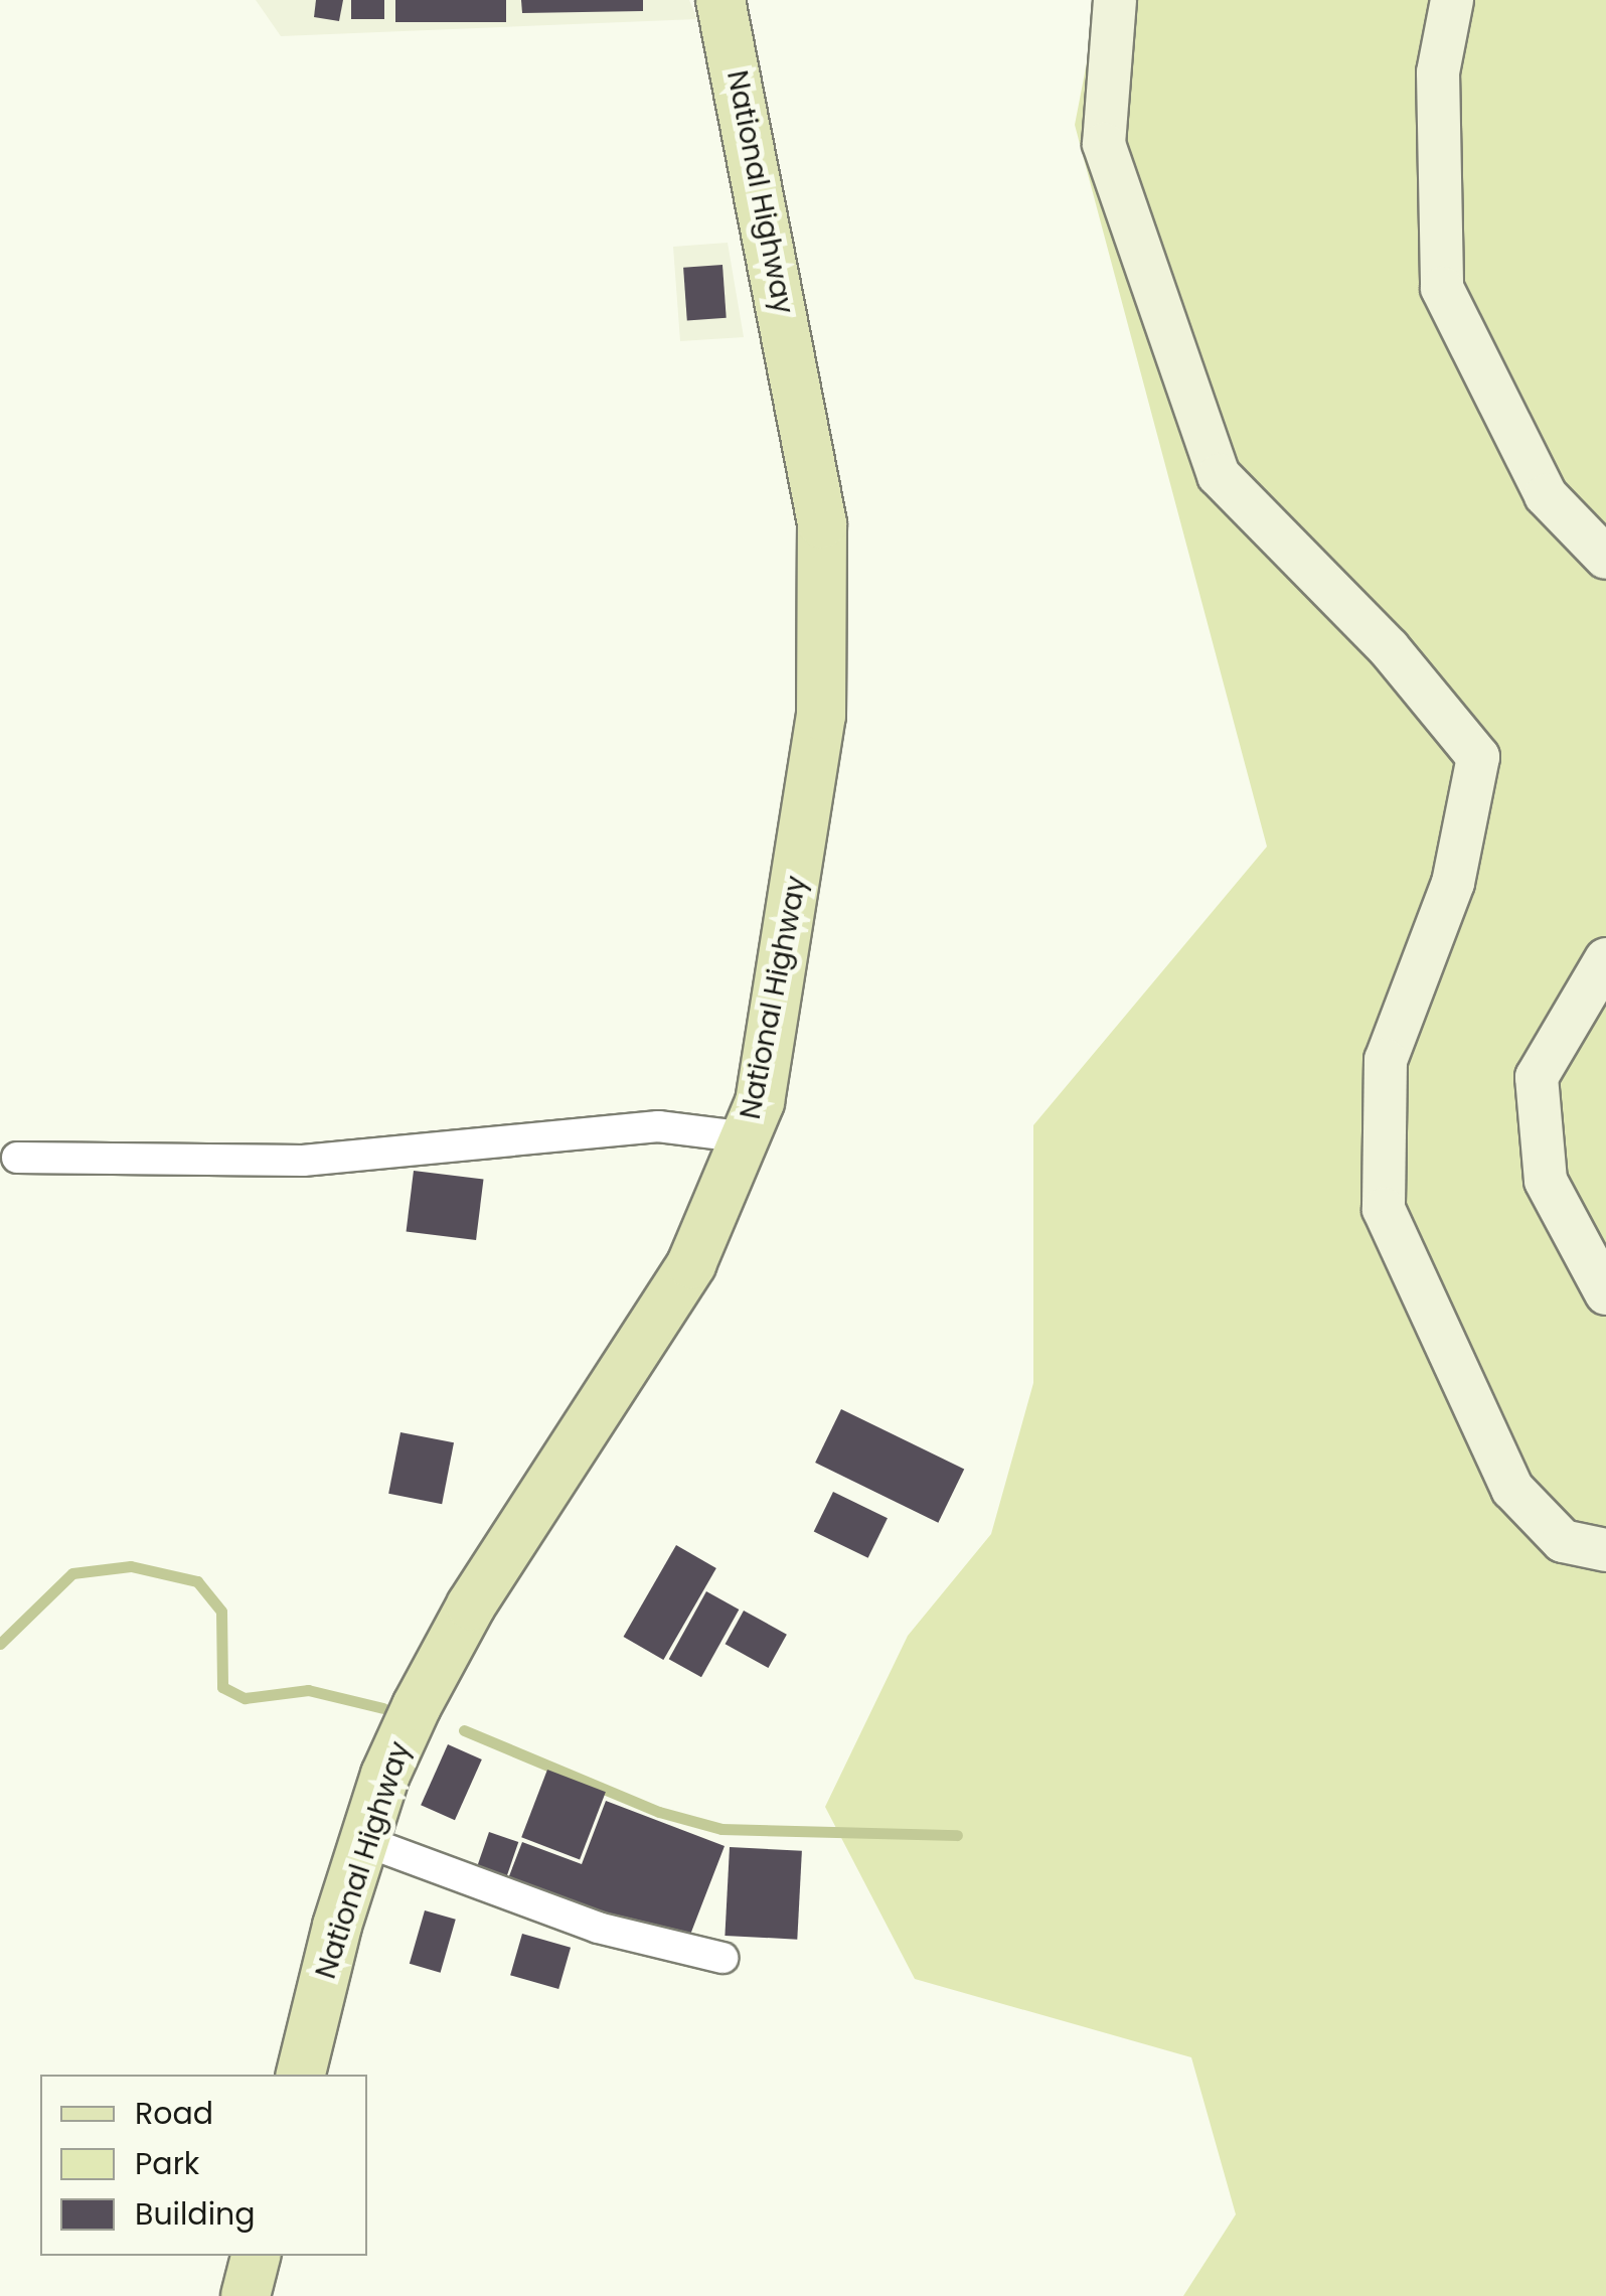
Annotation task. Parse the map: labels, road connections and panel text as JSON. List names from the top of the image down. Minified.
{"streets":{"main road":["National Highway"]},"legend":["Road","Park","Building"]}
